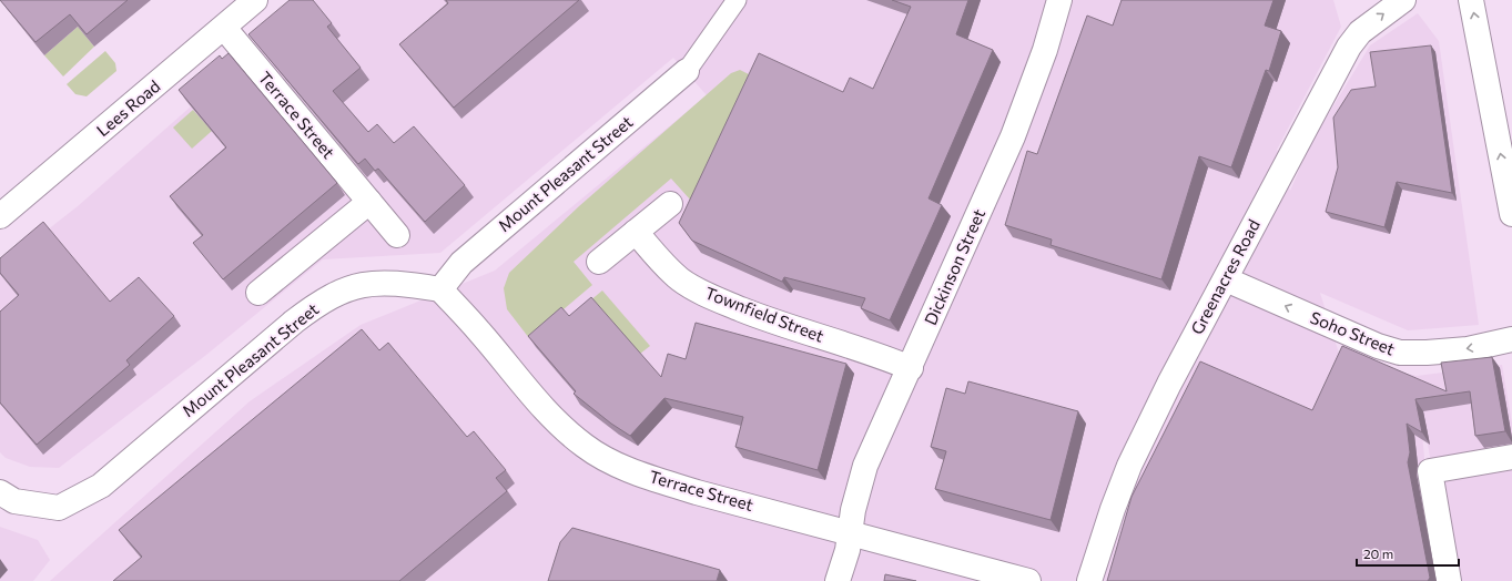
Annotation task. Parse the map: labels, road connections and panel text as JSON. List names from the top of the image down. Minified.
{"streets":{"street":["Lees Road","Terrace Street","Mount Pleasant Street","Dickinson Street","Greenacres Road","Townfield Street","Soho Street"]},"crossings":[["Lees Road","Terrace Street"],["Terrace Street","Mount Pleasant Street"],["Terrace Street","Dickinson Street"],["Dickinson Street","Townfield Street"],["Greenacres Road","Soho Street"]],"one_way":["Greenacres Road","Soho Street"],"scale_bar":"20 m"}
